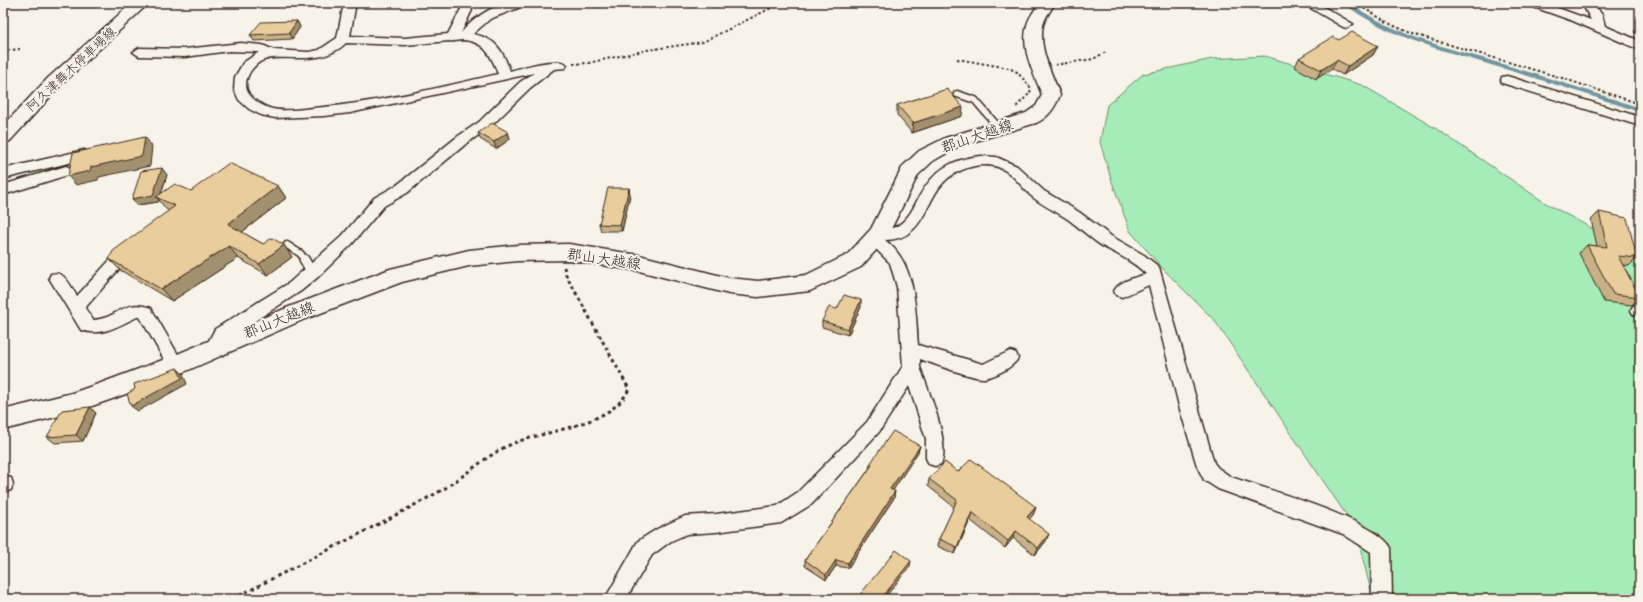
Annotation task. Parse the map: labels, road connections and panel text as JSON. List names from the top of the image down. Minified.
{"streets":{"main road":["阿久津舞木停車場線","郡山大越線"]}}
